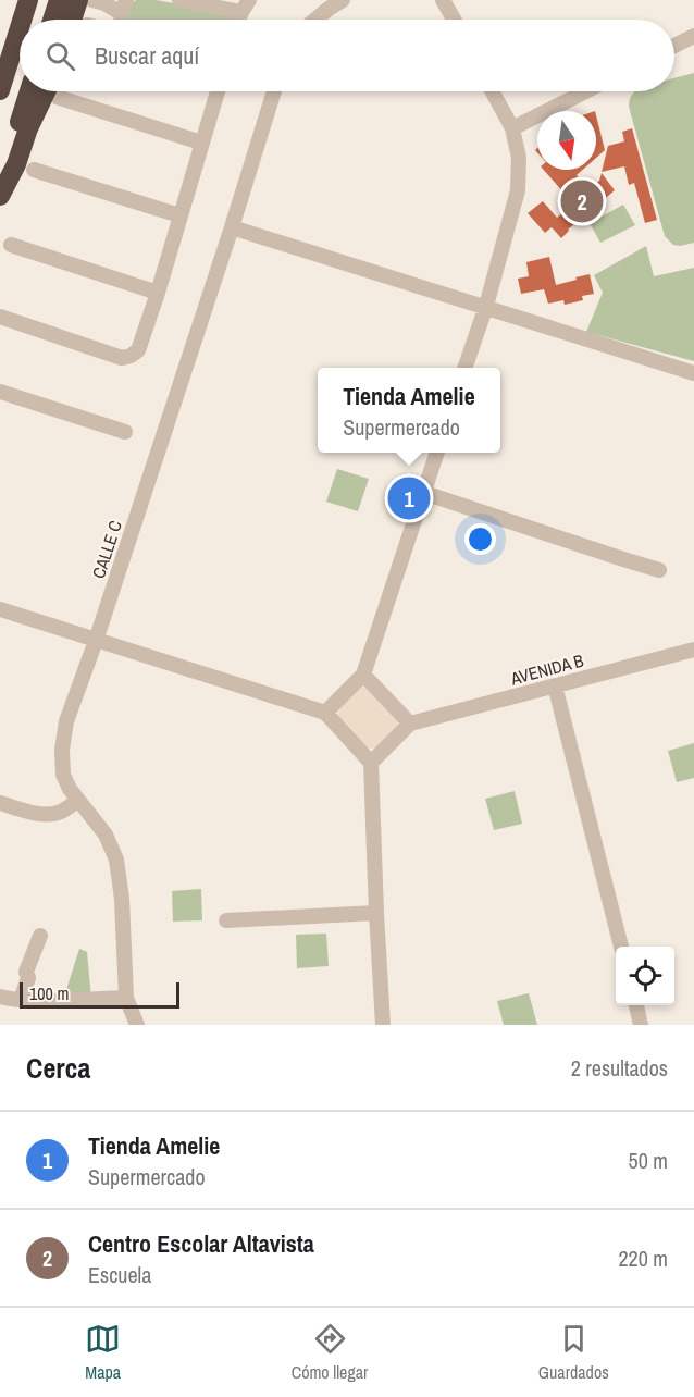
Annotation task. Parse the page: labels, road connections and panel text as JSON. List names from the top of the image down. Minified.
{"streets":{"street":["CALLE C","AVENIDA B"]},"scale_bar":"100 m","north":"bottom","page":{"search":"Buscar aquí","pins":["2","1"],"popup":["Tienda Amelie","Supermercado"],"scale":"100 m","heading":["Cerca","2 resultados"],"list":[{"mark":"1","name":"Tienda Amelie","note":"Supermercado","value":"50 m"},{"mark":"2","name":"Centro Escolar Altavista","note":"Escuela","value":"220 m"}],"nav":["Mapa","Cómo llegar","Guardados"]}}
